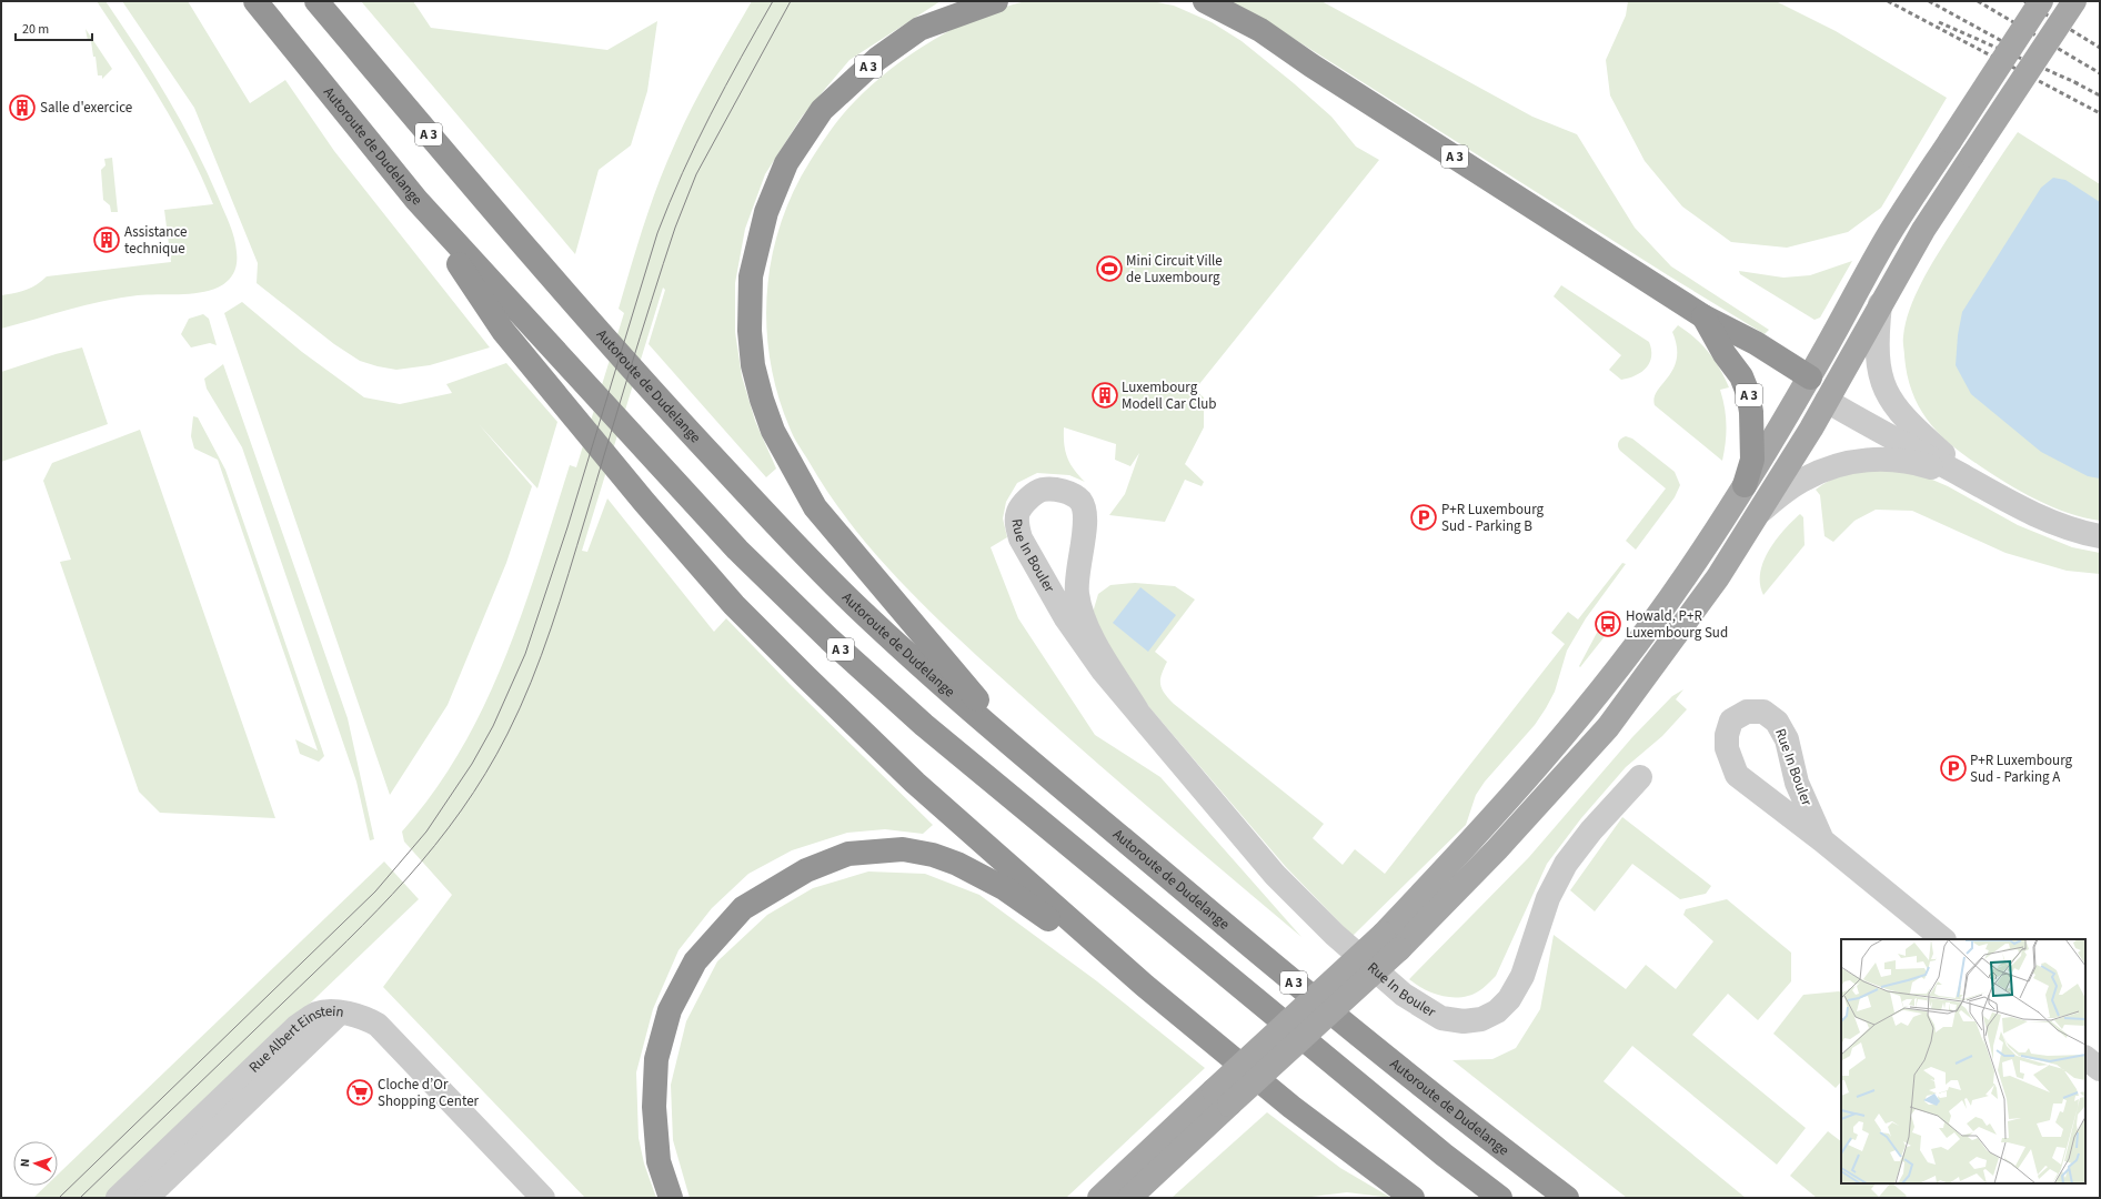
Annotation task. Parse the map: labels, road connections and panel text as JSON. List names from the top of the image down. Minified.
{"streets":{"highway":["A 3","Autoroute de Dudelange"],"street":["Rue In Bouler","Rue Albert Einstein"]},"crossings":[["A 3","Autoroute de Dudelange"]],"places":{"building":["Salle d'exercice","Assistance technique","Luxembourg Modell Car Club"],"sports":["Mini Circuit Ville de Luxembourg"],"parking":["P+R Luxembourg Sud - Parking B","P+R Luxembourg Sud - Parking A"],"bus stop":["Howald, P+R Luxembourg Sud"],"supermarket":["Cloche d’Or Shopping Center"]},"scale_bar":"20 m","north":"left"}
